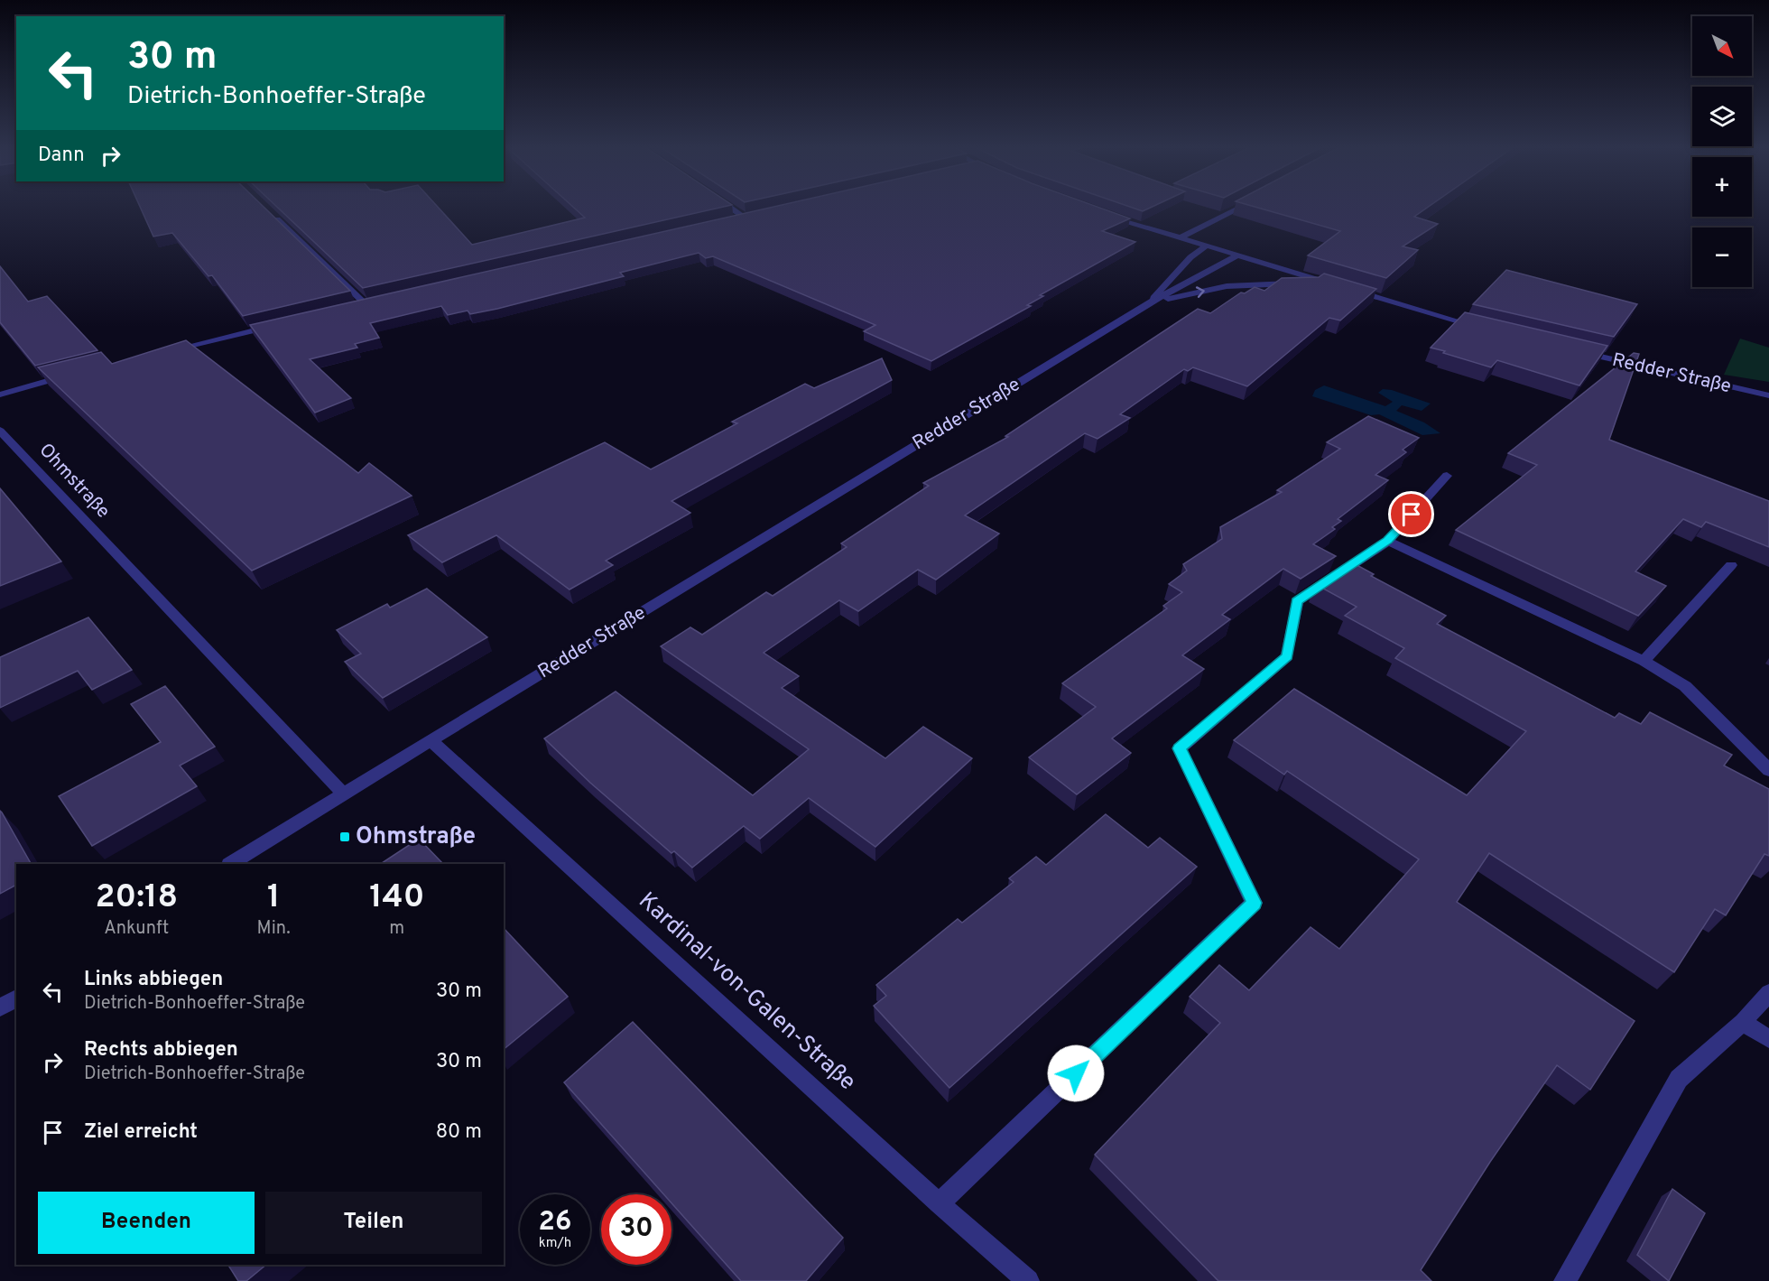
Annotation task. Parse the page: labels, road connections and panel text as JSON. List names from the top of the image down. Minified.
{"streets":{"street":["Redder Straße","Ohmstraße","Kardinal-von-Galen-Straße"]},"crossings":[["Redder Straße","Ohmstraße"],["Redder Straße","Kardinal-von-Galen-Straße"]],"places":{"transit":["Ohmstraße"]},"north":"bottom right","page":{"map_buttons":["+","−"],"turn":["30 m","Dietrich-Bonhoeffer-Straße"],"then":"Dann","eta":["20:18","Ankunft","1","Min.","140","m"],"list":[{"name":"Links abbiegen","note":"Dietrich-Bonhoeffer-Straße","value":"30 m"},{"name":"Rechts abbiegen","note":"Dietrich-Bonhoeffer-Straße","value":"30 m"},{"name":"Ziel erreicht","value":"80 m"}],"buttons":["Beenden","Teilen"],"speed":"26 km/h","limit":"30"}}
